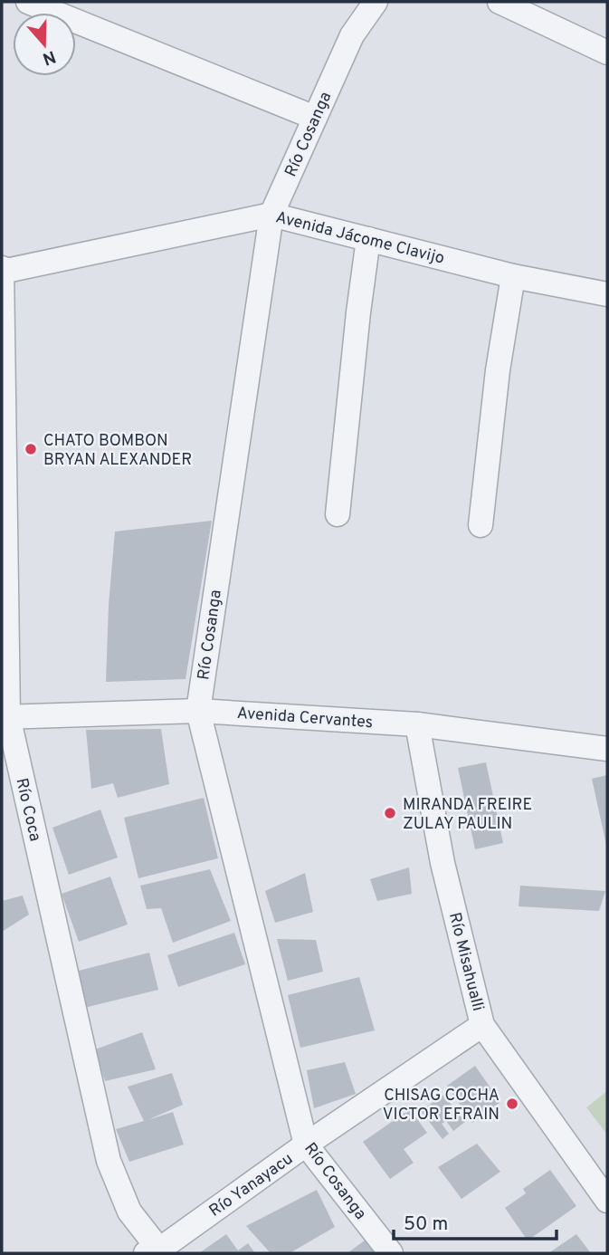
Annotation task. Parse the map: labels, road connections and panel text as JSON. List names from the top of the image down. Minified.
{"streets":{"street":["Río Cosanga","Avenida Jácome Clavijo","Avenida Cervantes","Río Coca","Río Misahualli","Río Yanayacu"]},"crossings":[["Río Cosanga","Avenida Jácome Clavijo"],["Río Cosanga","Avenida Cervantes"],["Río Cosanga","Río Yanayacu"],["Avenida Jácome Clavijo","Río Coca"],["Avenida Cervantes","Río Coca"],["Avenida Cervantes","Río Misahualli"],["Río Coca","Río Yanayacu"],["Río Misahualli","Río Yanayacu"]],"places":["CHATO BOMBON BRYAN ALEXANDER","MIRANDA FREIRE ZULAY PAULIN","CHISAG COCHA VICTOR EFRAIN"],"scale_bar":"50 m","north":"bottom"}
